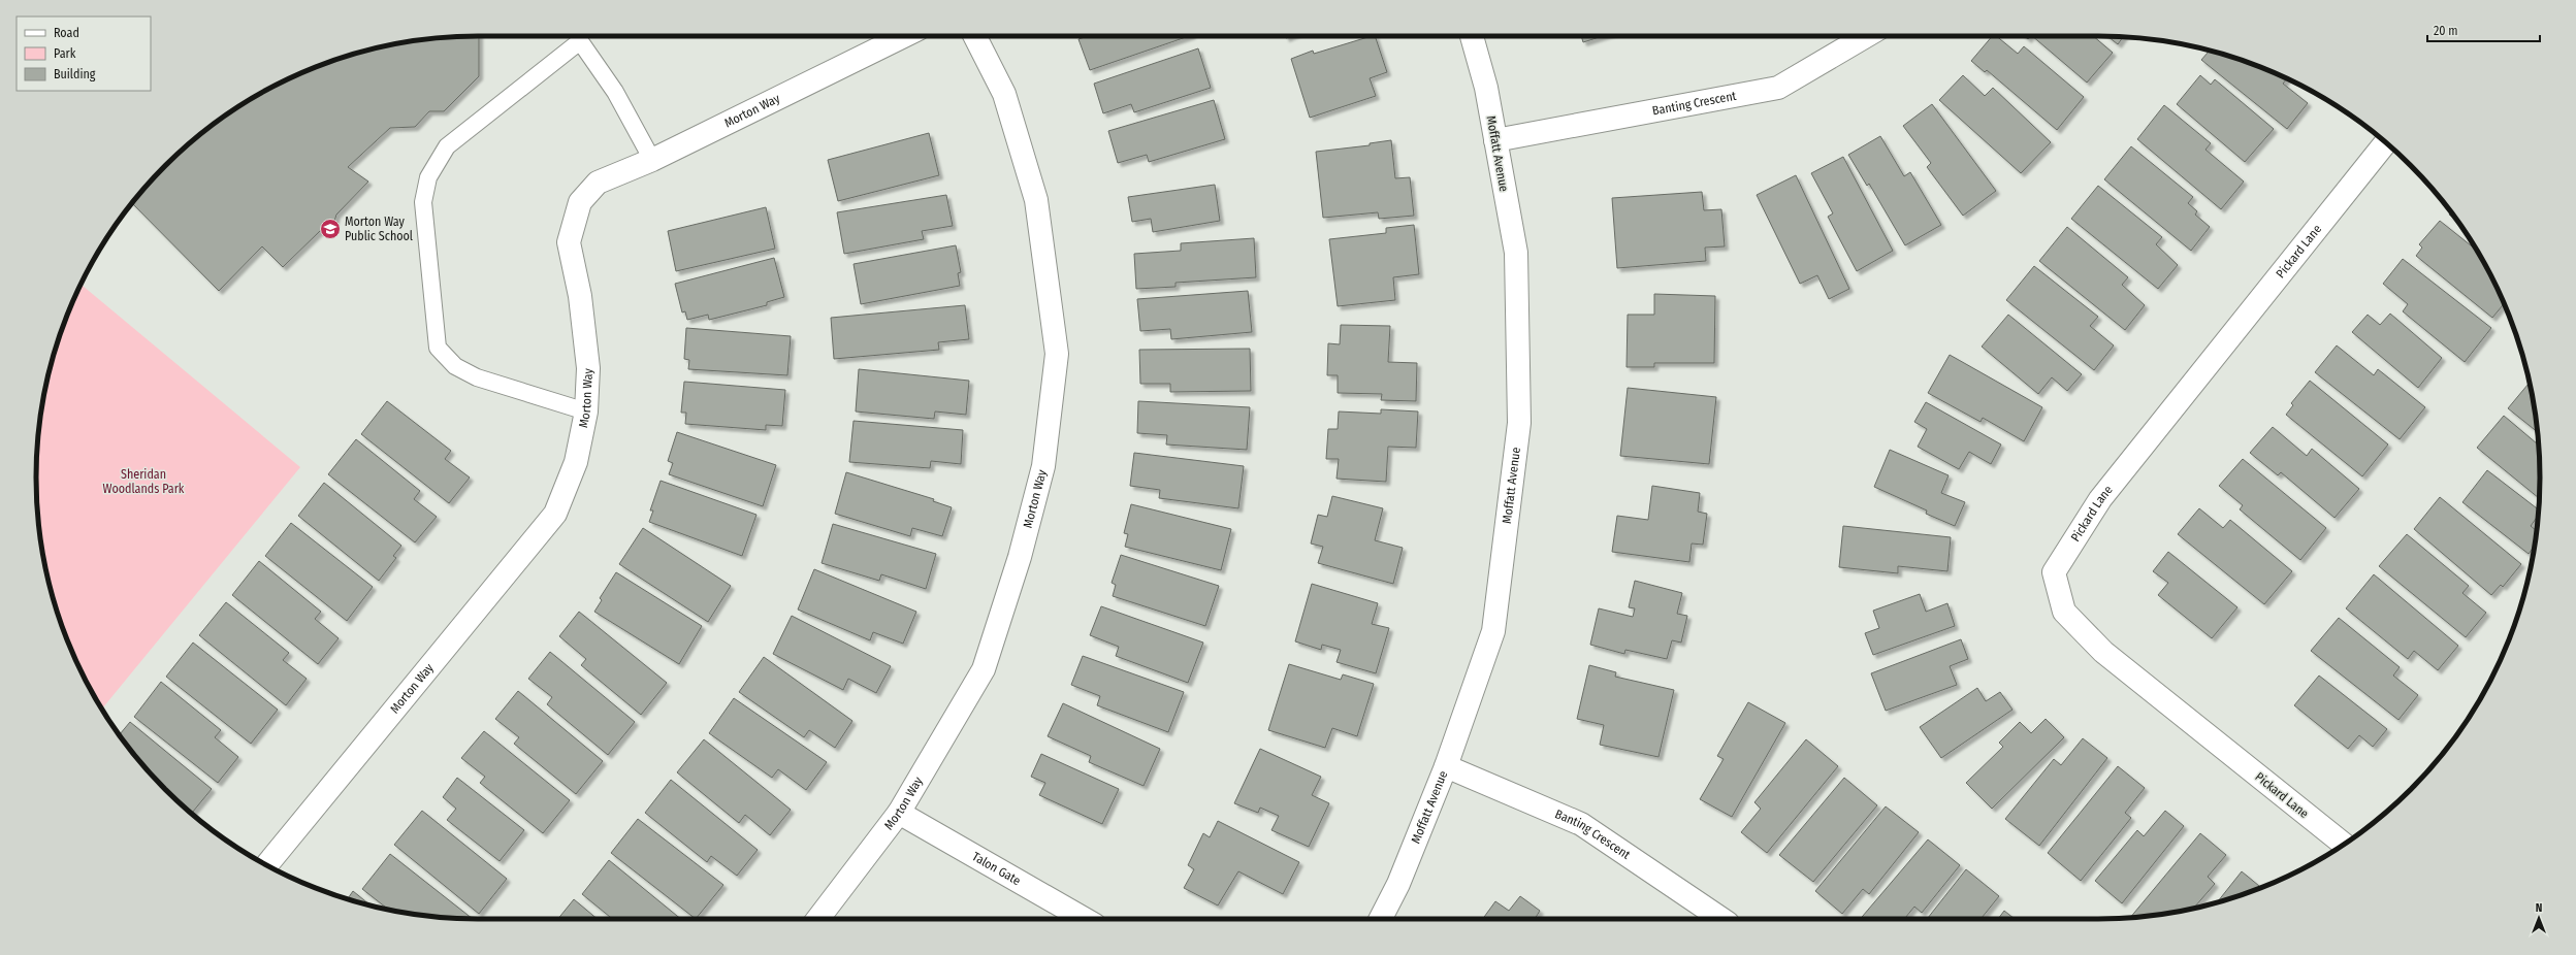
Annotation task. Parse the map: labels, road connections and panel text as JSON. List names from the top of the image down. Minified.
{"streets":{"street":["Banting Crescent","Morton Way","Moffatt Avenue","Pickard Lane","Talon Gate"]},"crossings":[["Banting Crescent","Moffatt Avenue"],["Morton Way","Talon Gate"]],"parks":["Sheridan Woodlands Park"],"places":{"school or university":["Morton Way Public School"]},"legend":["Road","Park","Building"],"scale_bar":"20 m","north":"top"}
